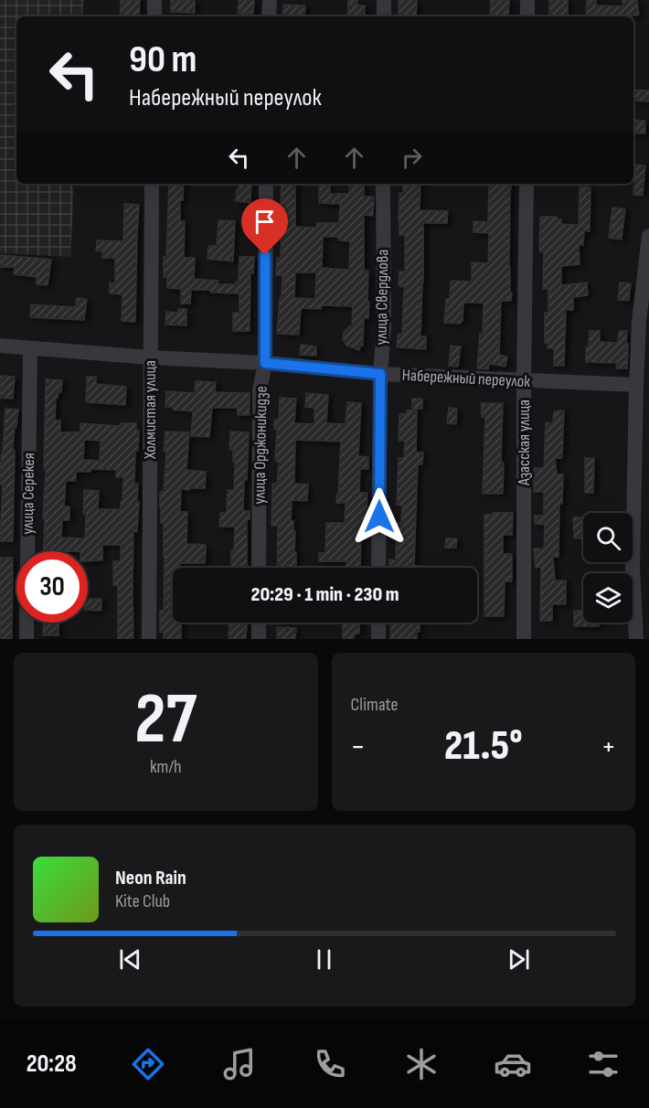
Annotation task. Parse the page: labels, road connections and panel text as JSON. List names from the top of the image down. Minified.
{"streets":{"street":["улица Свердлова","Набережный переулок","Холмистая улица","Азасская улица","улица Орджоникидзе","улица Серекея"]},"crossings":[["улица Свердлова","Набережный переулок"],["Набережный переулок","Холмистая улица"],["Набережный переулок","Азасская улица"],["Набережный переулок","улица Орджоникидзе"],["Набережный переулок","улица Серекея"]],"page":{"turn":["90 m","Набережный переулок"],"limit":"30","trip":"20:29 · 1 min · 230 m","tile":[["27","km/h"],"Climate"],"heat":["−","21.5°","+"],"song":["Neon Rain","Kite Club"],"tabs":"20:28"}}
